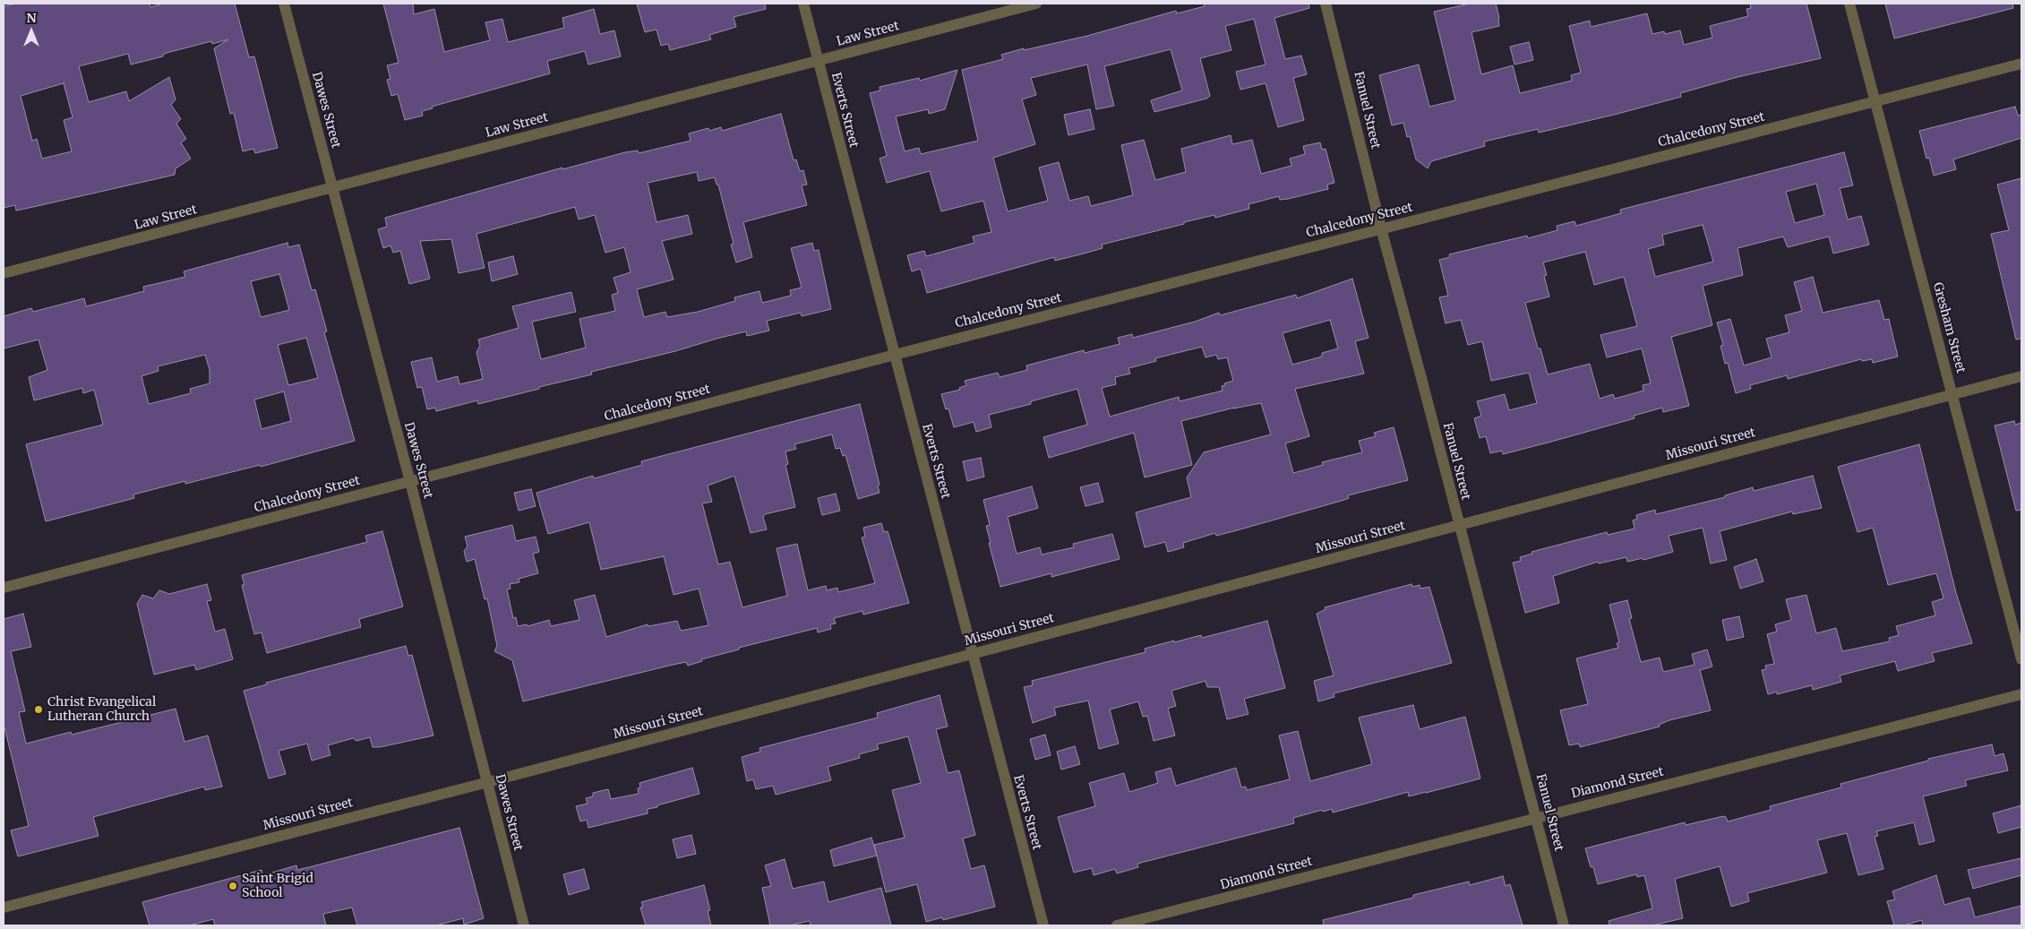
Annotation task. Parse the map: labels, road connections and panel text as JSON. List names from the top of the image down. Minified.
{"streets":{"street":["Law Street","Dawes Street","Everts Street","Fanuel Street","Chalcedony Street","Gresham Street","Missouri Street","Diamond Street"]},"crossings":[["Law Street","Dawes Street"],["Law Street","Everts Street"],["Dawes Street","Chalcedony Street"],["Dawes Street","Missouri Street"],["Everts Street","Chalcedony Street"],["Everts Street","Missouri Street"],["Fanuel Street","Chalcedony Street"],["Fanuel Street","Missouri Street"],["Fanuel Street","Diamond Street"],["Chalcedony Street","Gresham Street"],["Gresham Street","Missouri Street"]],"places":["Christ Evangelical Lutheran Church","Saint Brigid School"],"north":"top"}
